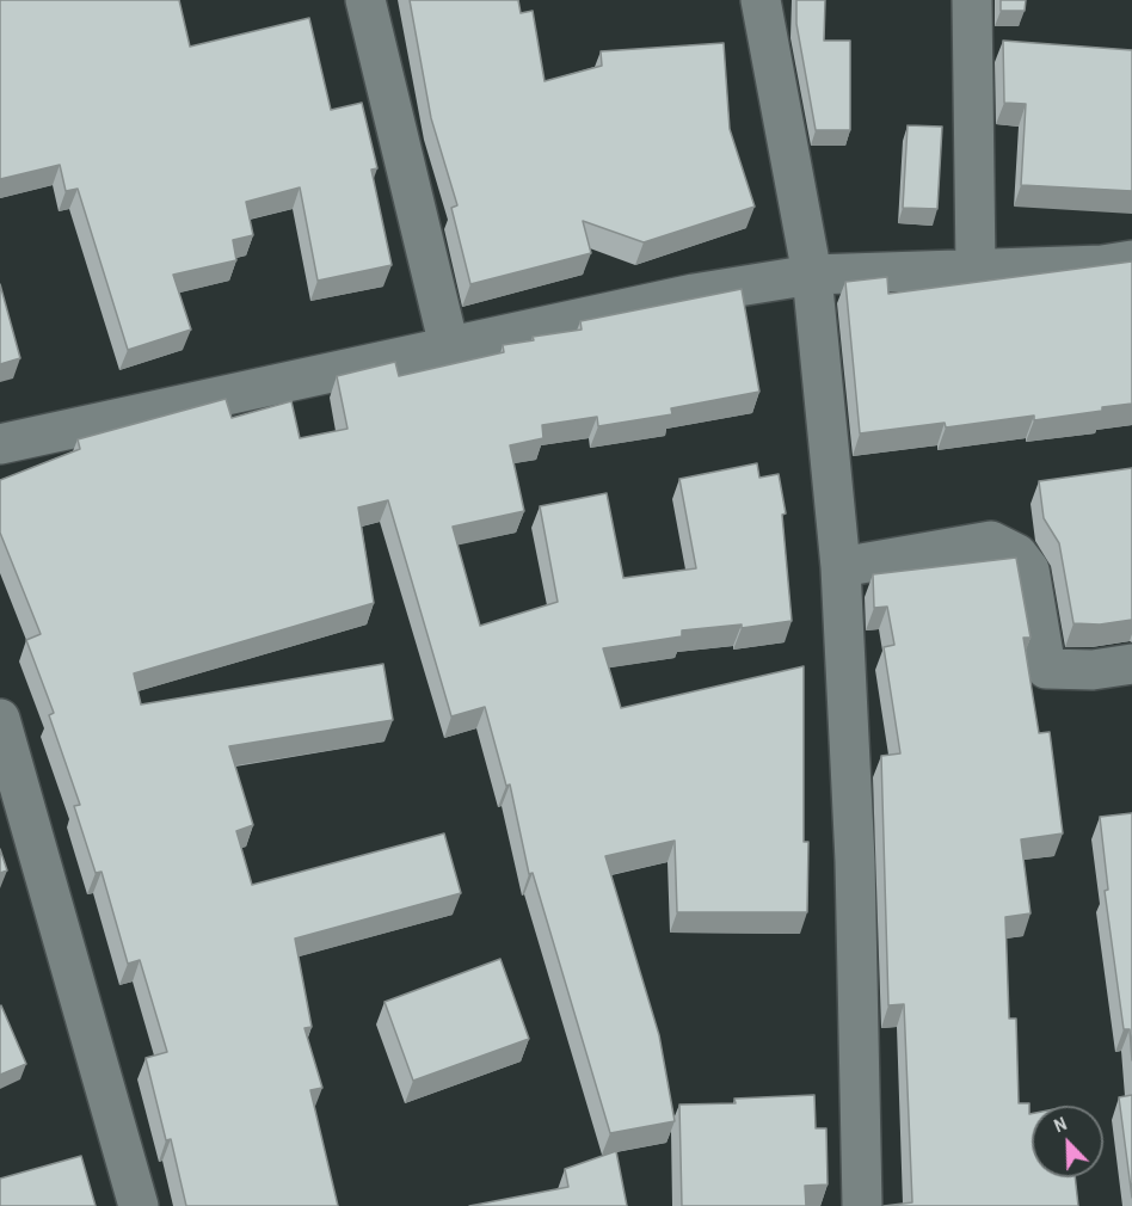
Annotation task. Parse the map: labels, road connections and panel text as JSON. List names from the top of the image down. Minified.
{"north":"top left"}
